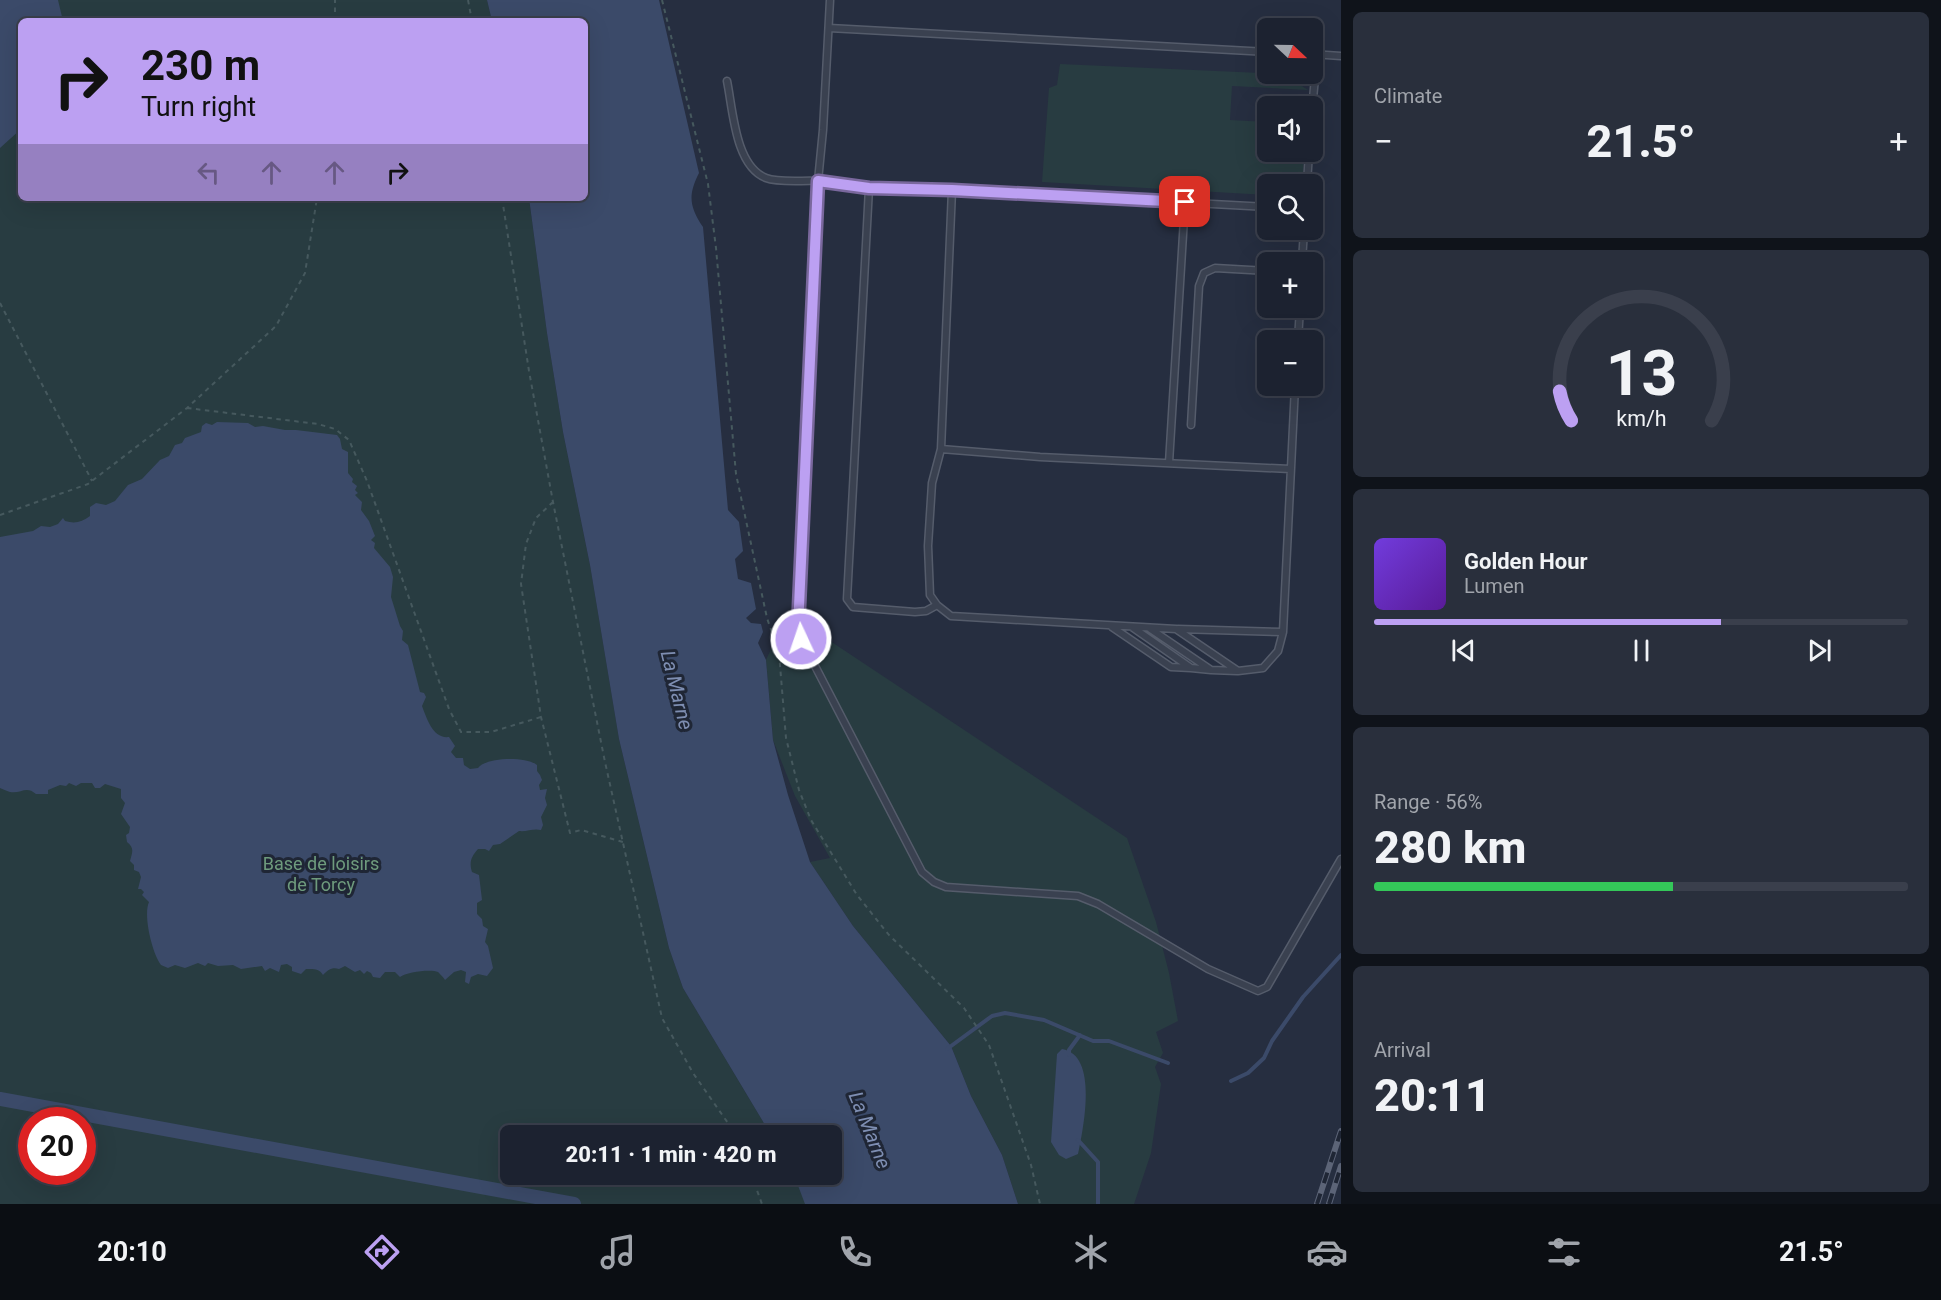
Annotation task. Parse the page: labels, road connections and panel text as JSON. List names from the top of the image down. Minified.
{"water":["La Marne"],"parks":["Base de loisirs de Torcy"],"north":"right","page":{"tile":["Climate",["Range · 56%","280 km"],["Arrival","20:11"]],"map_buttons":["+","−"],"turn":["230 m","Turn right"],"heat":["−","21.5°","+"],"song":["Golden Hour","Lumen"],"limit":"20","trip":"20:11 · 1 min · 420 m","tabs":["20:10","21.5°"],"gauge":["13","km/h"]}}
